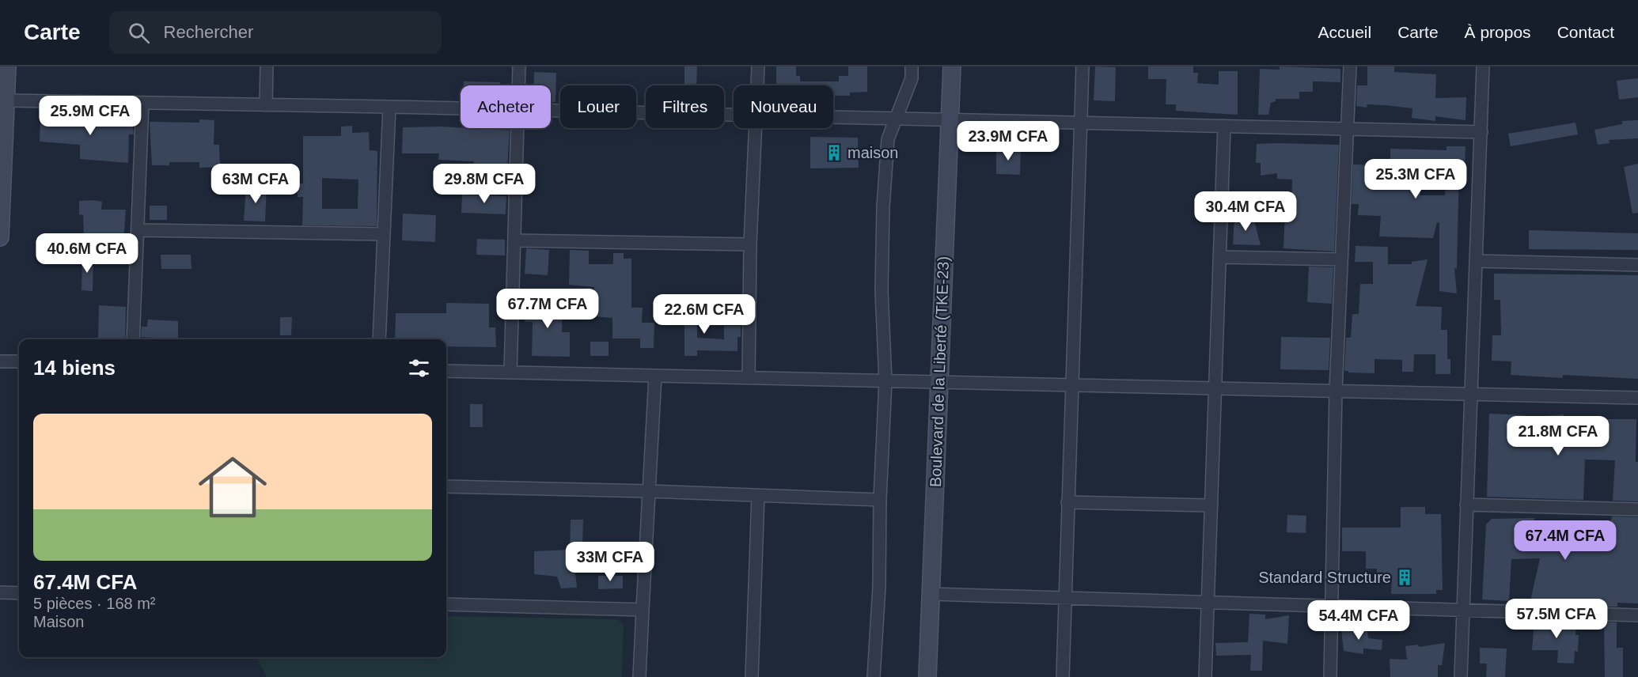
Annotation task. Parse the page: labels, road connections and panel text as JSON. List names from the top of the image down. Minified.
{"streets":{"street":["Boulevard de la Liberté (TKE-23)"]},"places":{"building":["maison","Standard Structure"]},"page":{"header":"Carte","search":"Rechercher","nav":["Accueil","Carte","À propos","Contact"],"chip":["Acheter","Louer","Filtres","Nouveau"],"price":["25.9M CFA","23.9M CFA","25.3M CFA","63M CFA","29.8M CFA","30.4M CFA","40.6M CFA","67.7M CFA","22.6M CFA","21.8M CFA","67.4M CFA","33M CFA","57.5M CFA","54.4M CFA"],"heading":"14 biens","list":[{"name":"67.4M CFA","note":"5 pièces · 168 m² · Maison"}]}}
